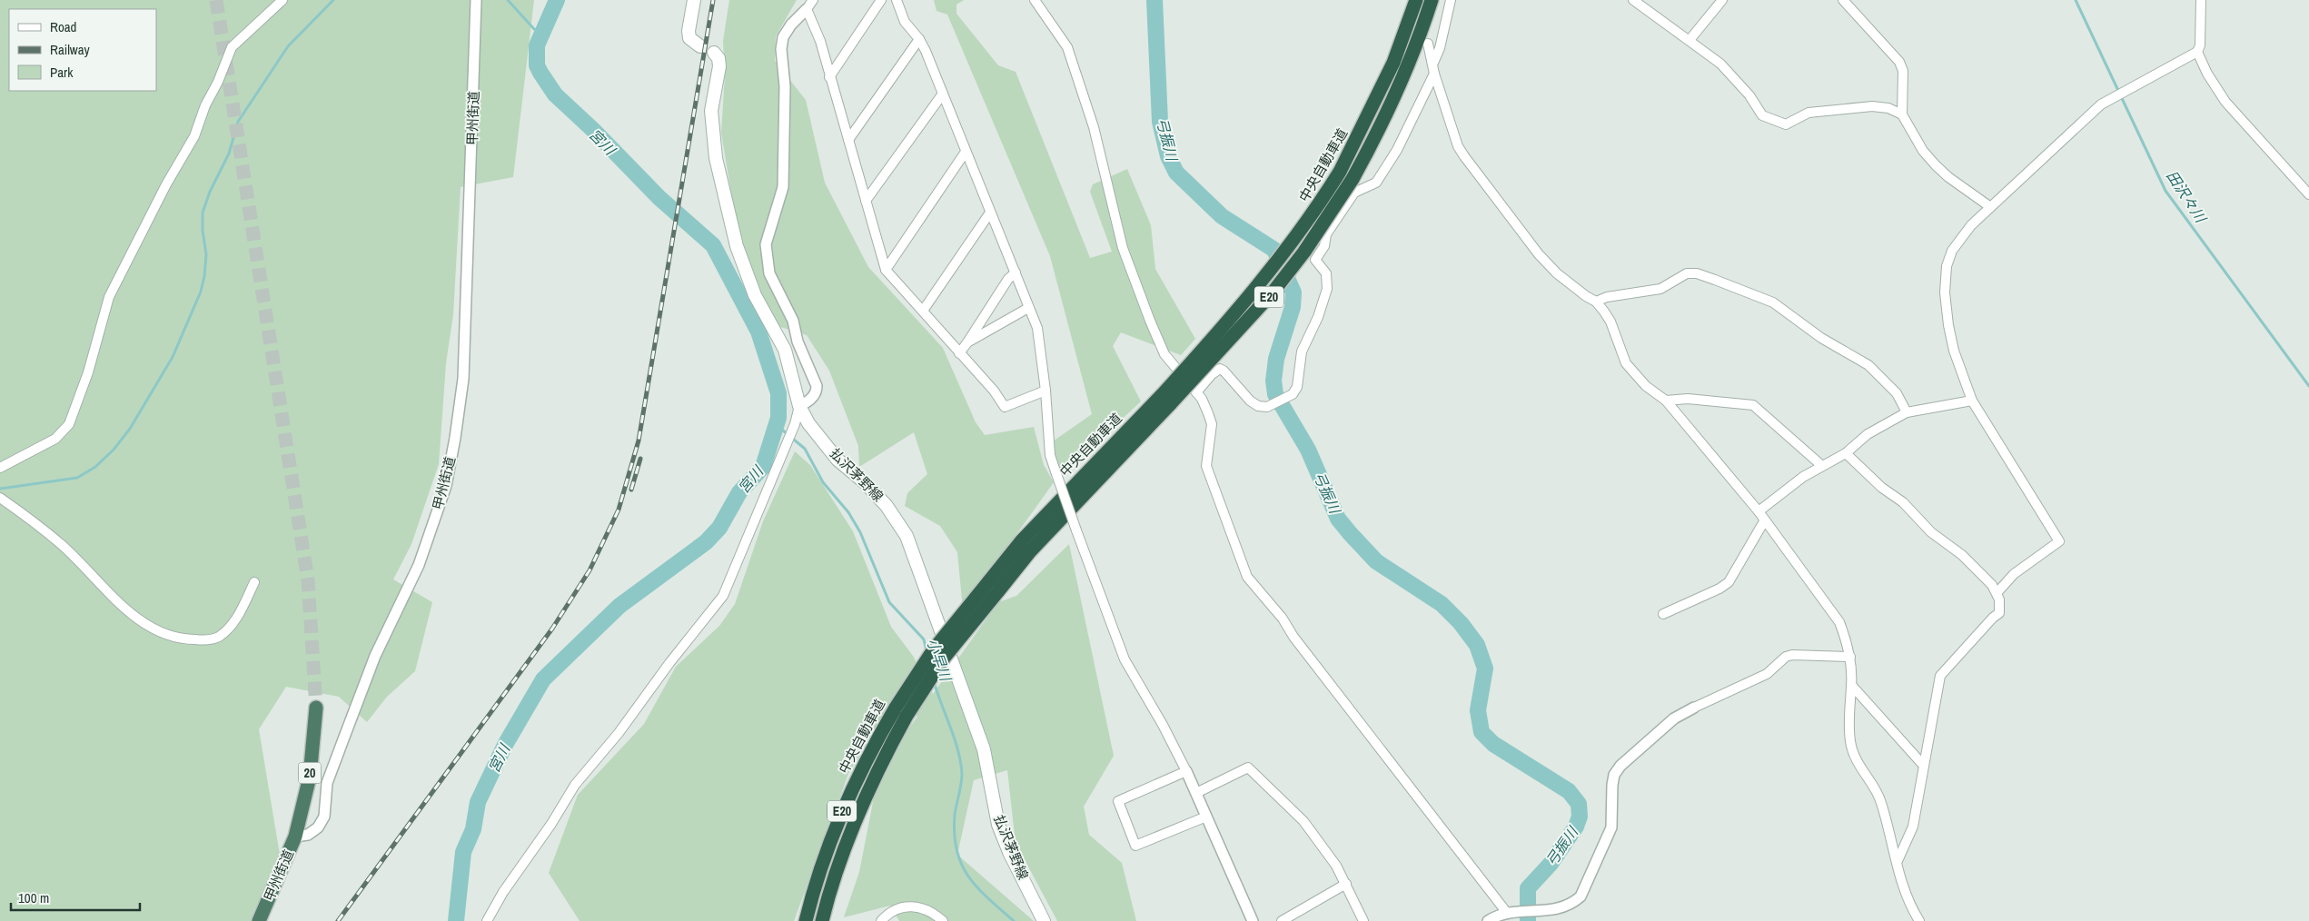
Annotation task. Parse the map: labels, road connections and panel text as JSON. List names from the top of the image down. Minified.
{"streets":{"highway":["甲州街道","中央自動車道","E20","20"],"main road":["払沢茅野線"]},"crossings":[["甲州街道","20"]],"water":["弓振川","宮川","田沢々川","小早川"],"legend":["Road","Railway","Park"],"scale_bar":"100 m"}
